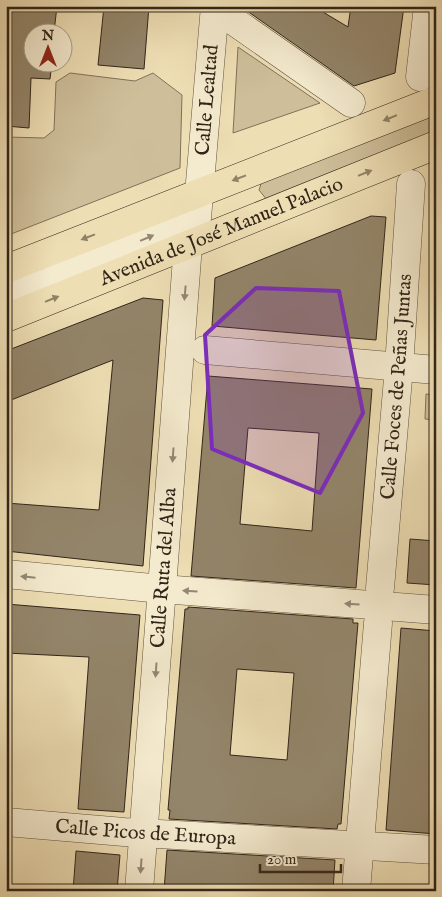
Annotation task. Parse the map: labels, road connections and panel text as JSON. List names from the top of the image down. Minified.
{"streets":{"main road":["Avenida de José Manuel Palacio"],"street":["Calle Lealtad","Calle Foces de Peñas Juntas","Calle Ruta del Alba","Calle Picos de Europa"]},"crossings":[["Calle Lealtad","Avenida de José Manuel Palacio"],["Avenida de José Manuel Palacio","Calle Ruta del Alba"],["Calle Ruta del Alba","Calle Picos de Europa"]],"scale_bar":"20 m","north":"top"}
